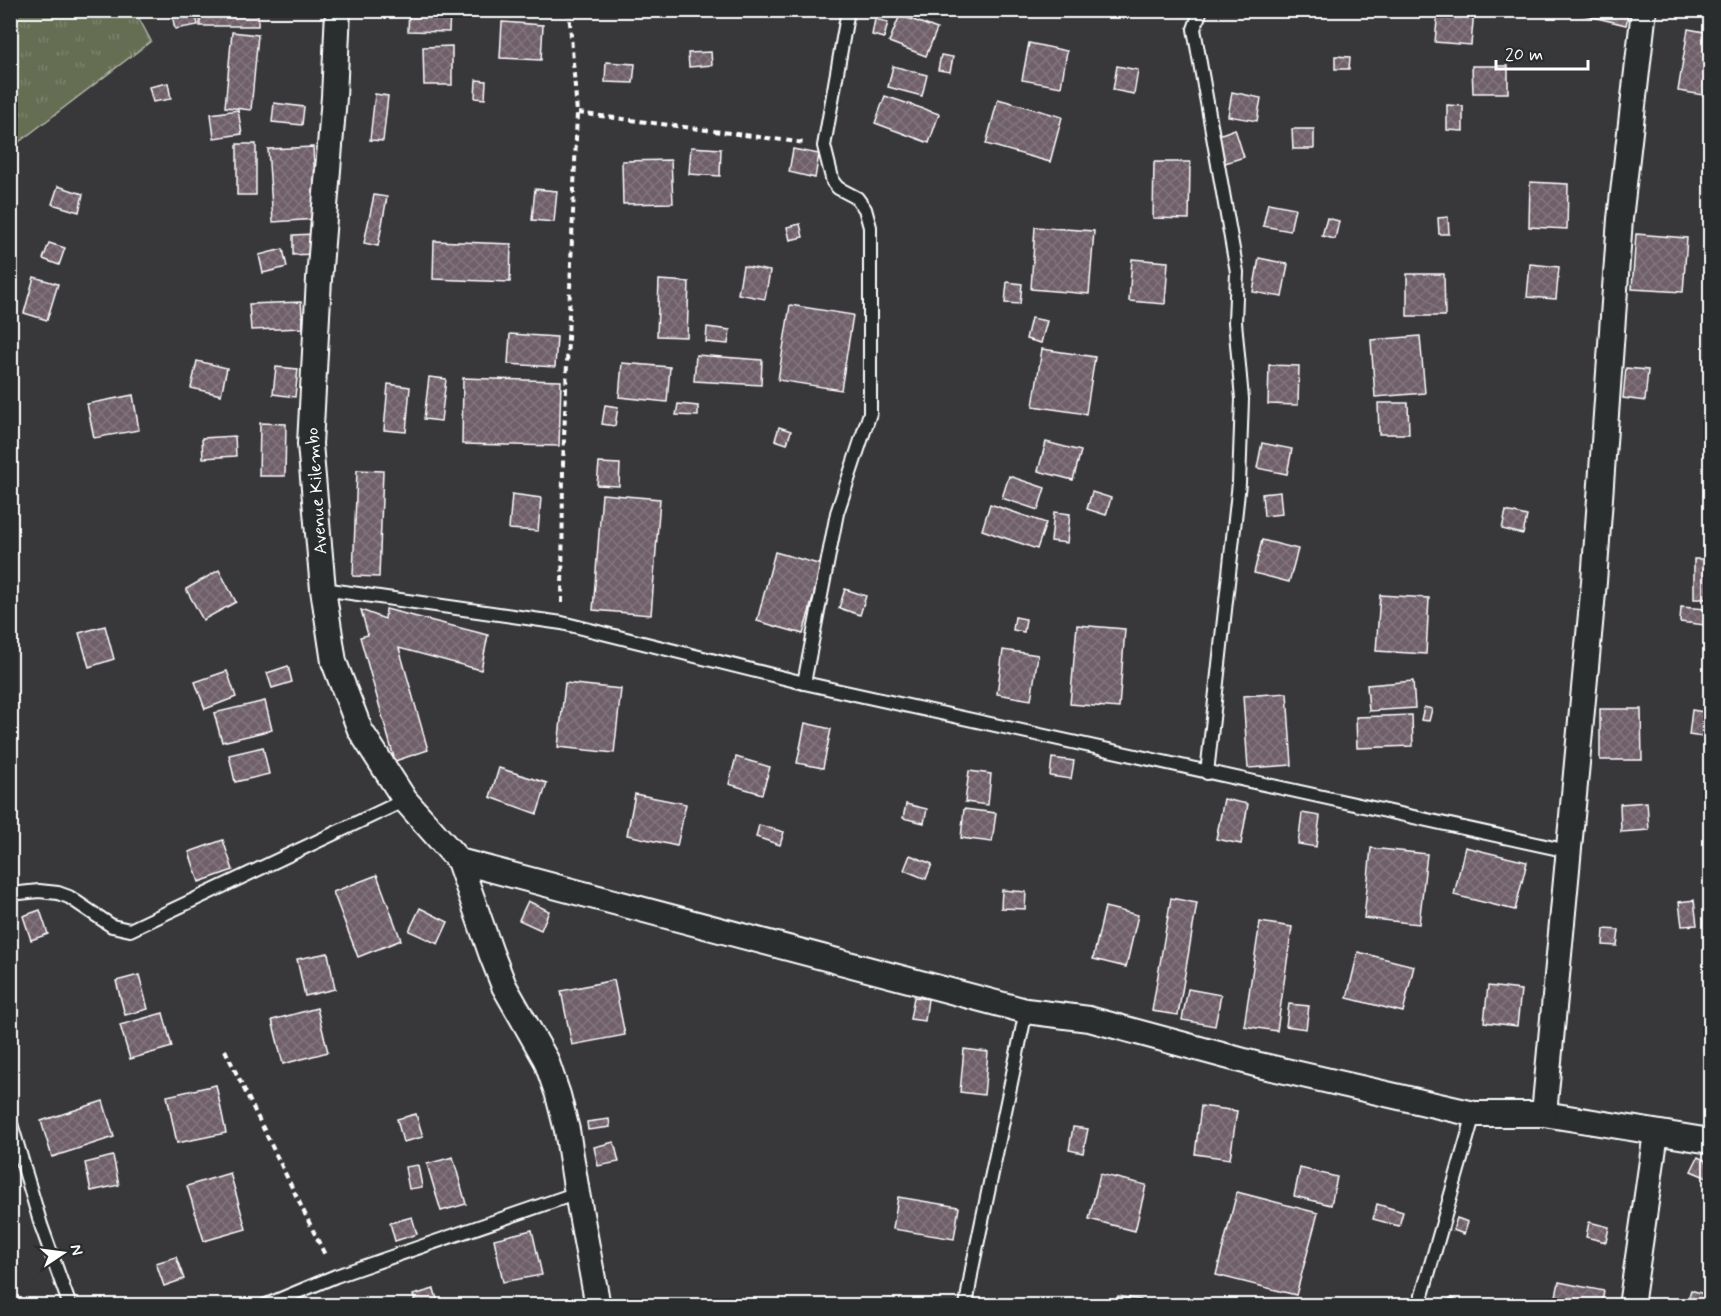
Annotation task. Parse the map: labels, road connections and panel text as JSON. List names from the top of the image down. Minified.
{"streets":{"street":["Avenue Kilembo"]},"scale_bar":"20 m","north":"right"}
